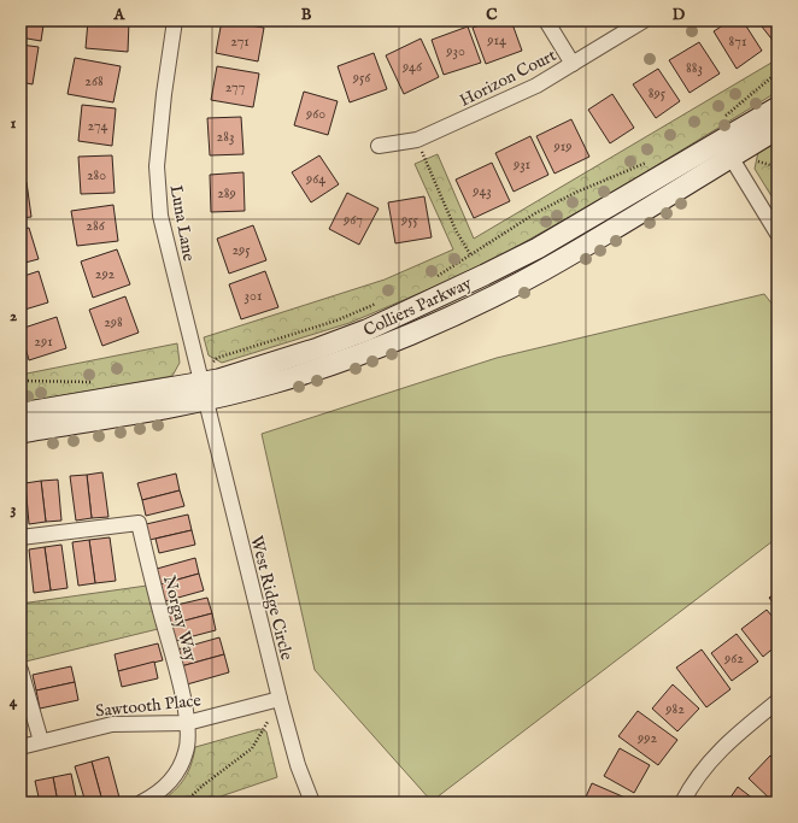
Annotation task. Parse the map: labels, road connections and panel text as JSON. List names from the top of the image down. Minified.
{"streets":{"street":["Horizon Court","Luna Lane","Colliers Parkway","West Ridge Circle","Norgay Way","Sawtooth Place"]},"crossings":[["Luna Lane","Colliers Parkway"],["Luna Lane","West Ridge Circle"],["Colliers Parkway","West Ridge Circle"],["West Ridge Circle","Sawtooth Place"],["Norgay Way","Sawtooth Place"]],"house_numbers":["914","271","871","930","946","883","956","268","277","895","960","274","283","919","931","280","964","943","289","967","955","286","295","292","301","298","291","962","982","992"],"grid":{"columns":["A","B","C","D"],"rows":["1","2","3","4"]}}
